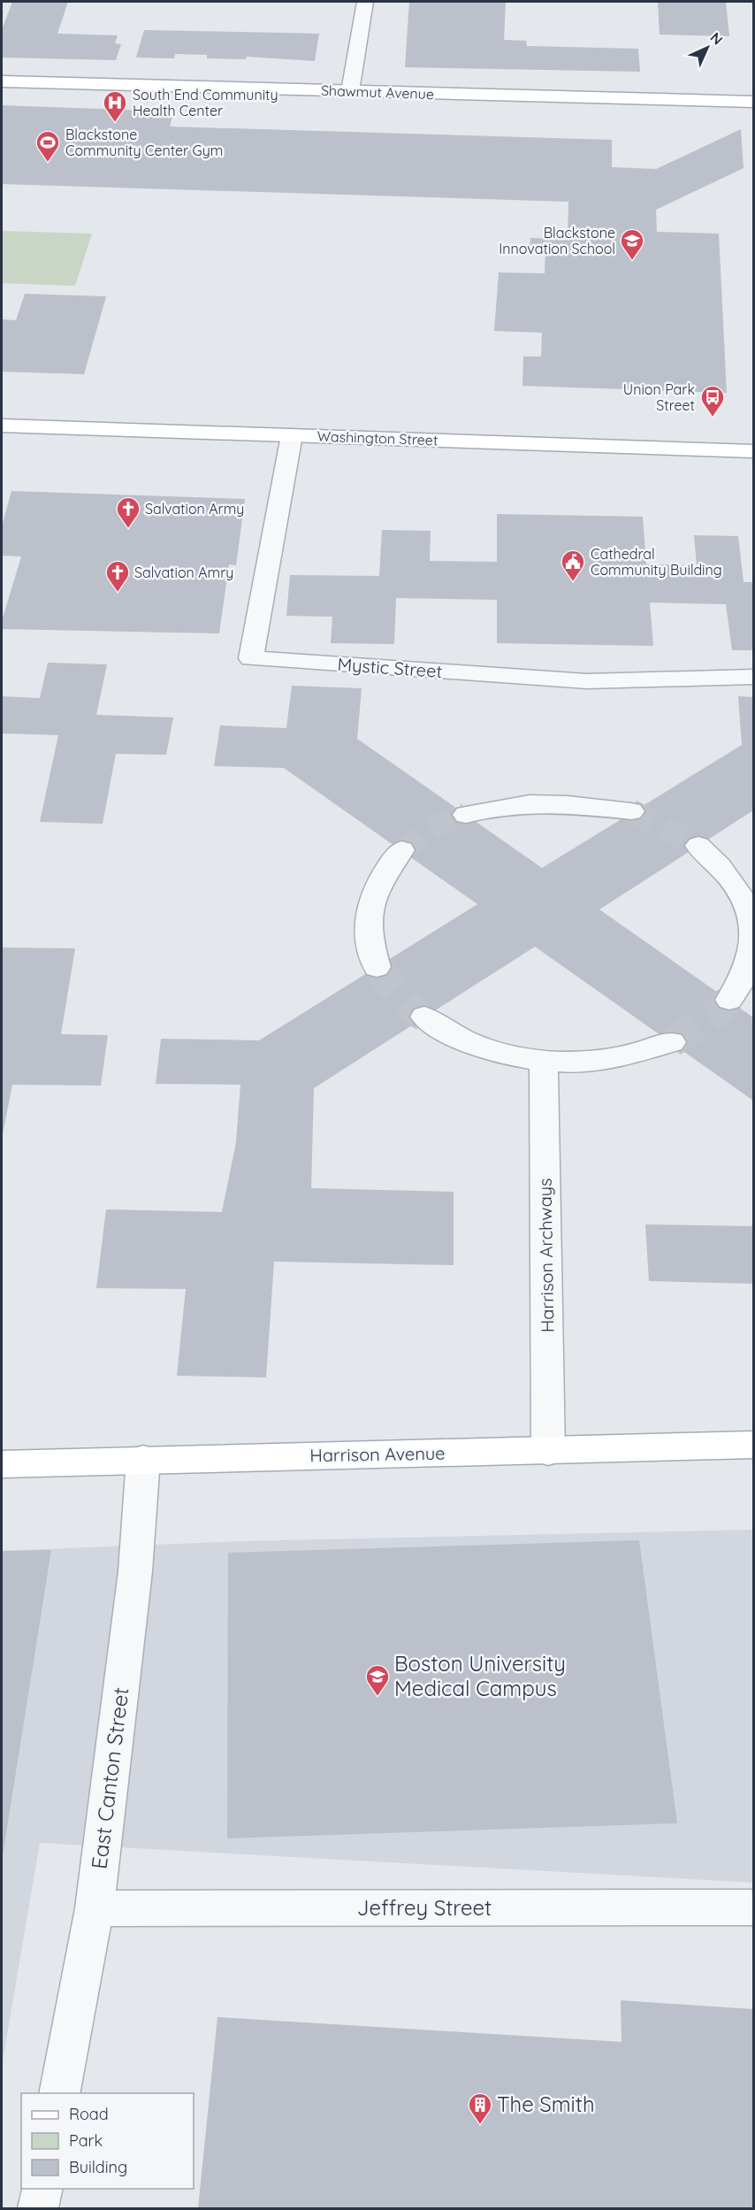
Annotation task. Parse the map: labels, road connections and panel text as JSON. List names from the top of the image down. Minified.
{"streets":{"main road":["Shawmut Avenue","Washington Street","Harrison Avenue"],"street":["Mystic Street","Harrison Archways","East Canton Street","Jeffrey Street"]},"crossings":[["Washington Street","Mystic Street"],["Harrison Archways","Harrison Avenue"],["Harrison Avenue","East Canton Street"],["East Canton Street","Jeffrey Street"]],"places":{"hospital":["South End Community Health Center"],"sports":["Blackstone Community Center Gym"],"school or university":["Blackstone Innovation School","Boston University Medical Campus"],"bus stop":["Union Park Street"],"church":["Salvation Army","Salvation Amry"],"public building":["Cathedral Community Building"],"building":["The Smith"]},"legend":["Road","Park","Building"],"north":"top right"}
